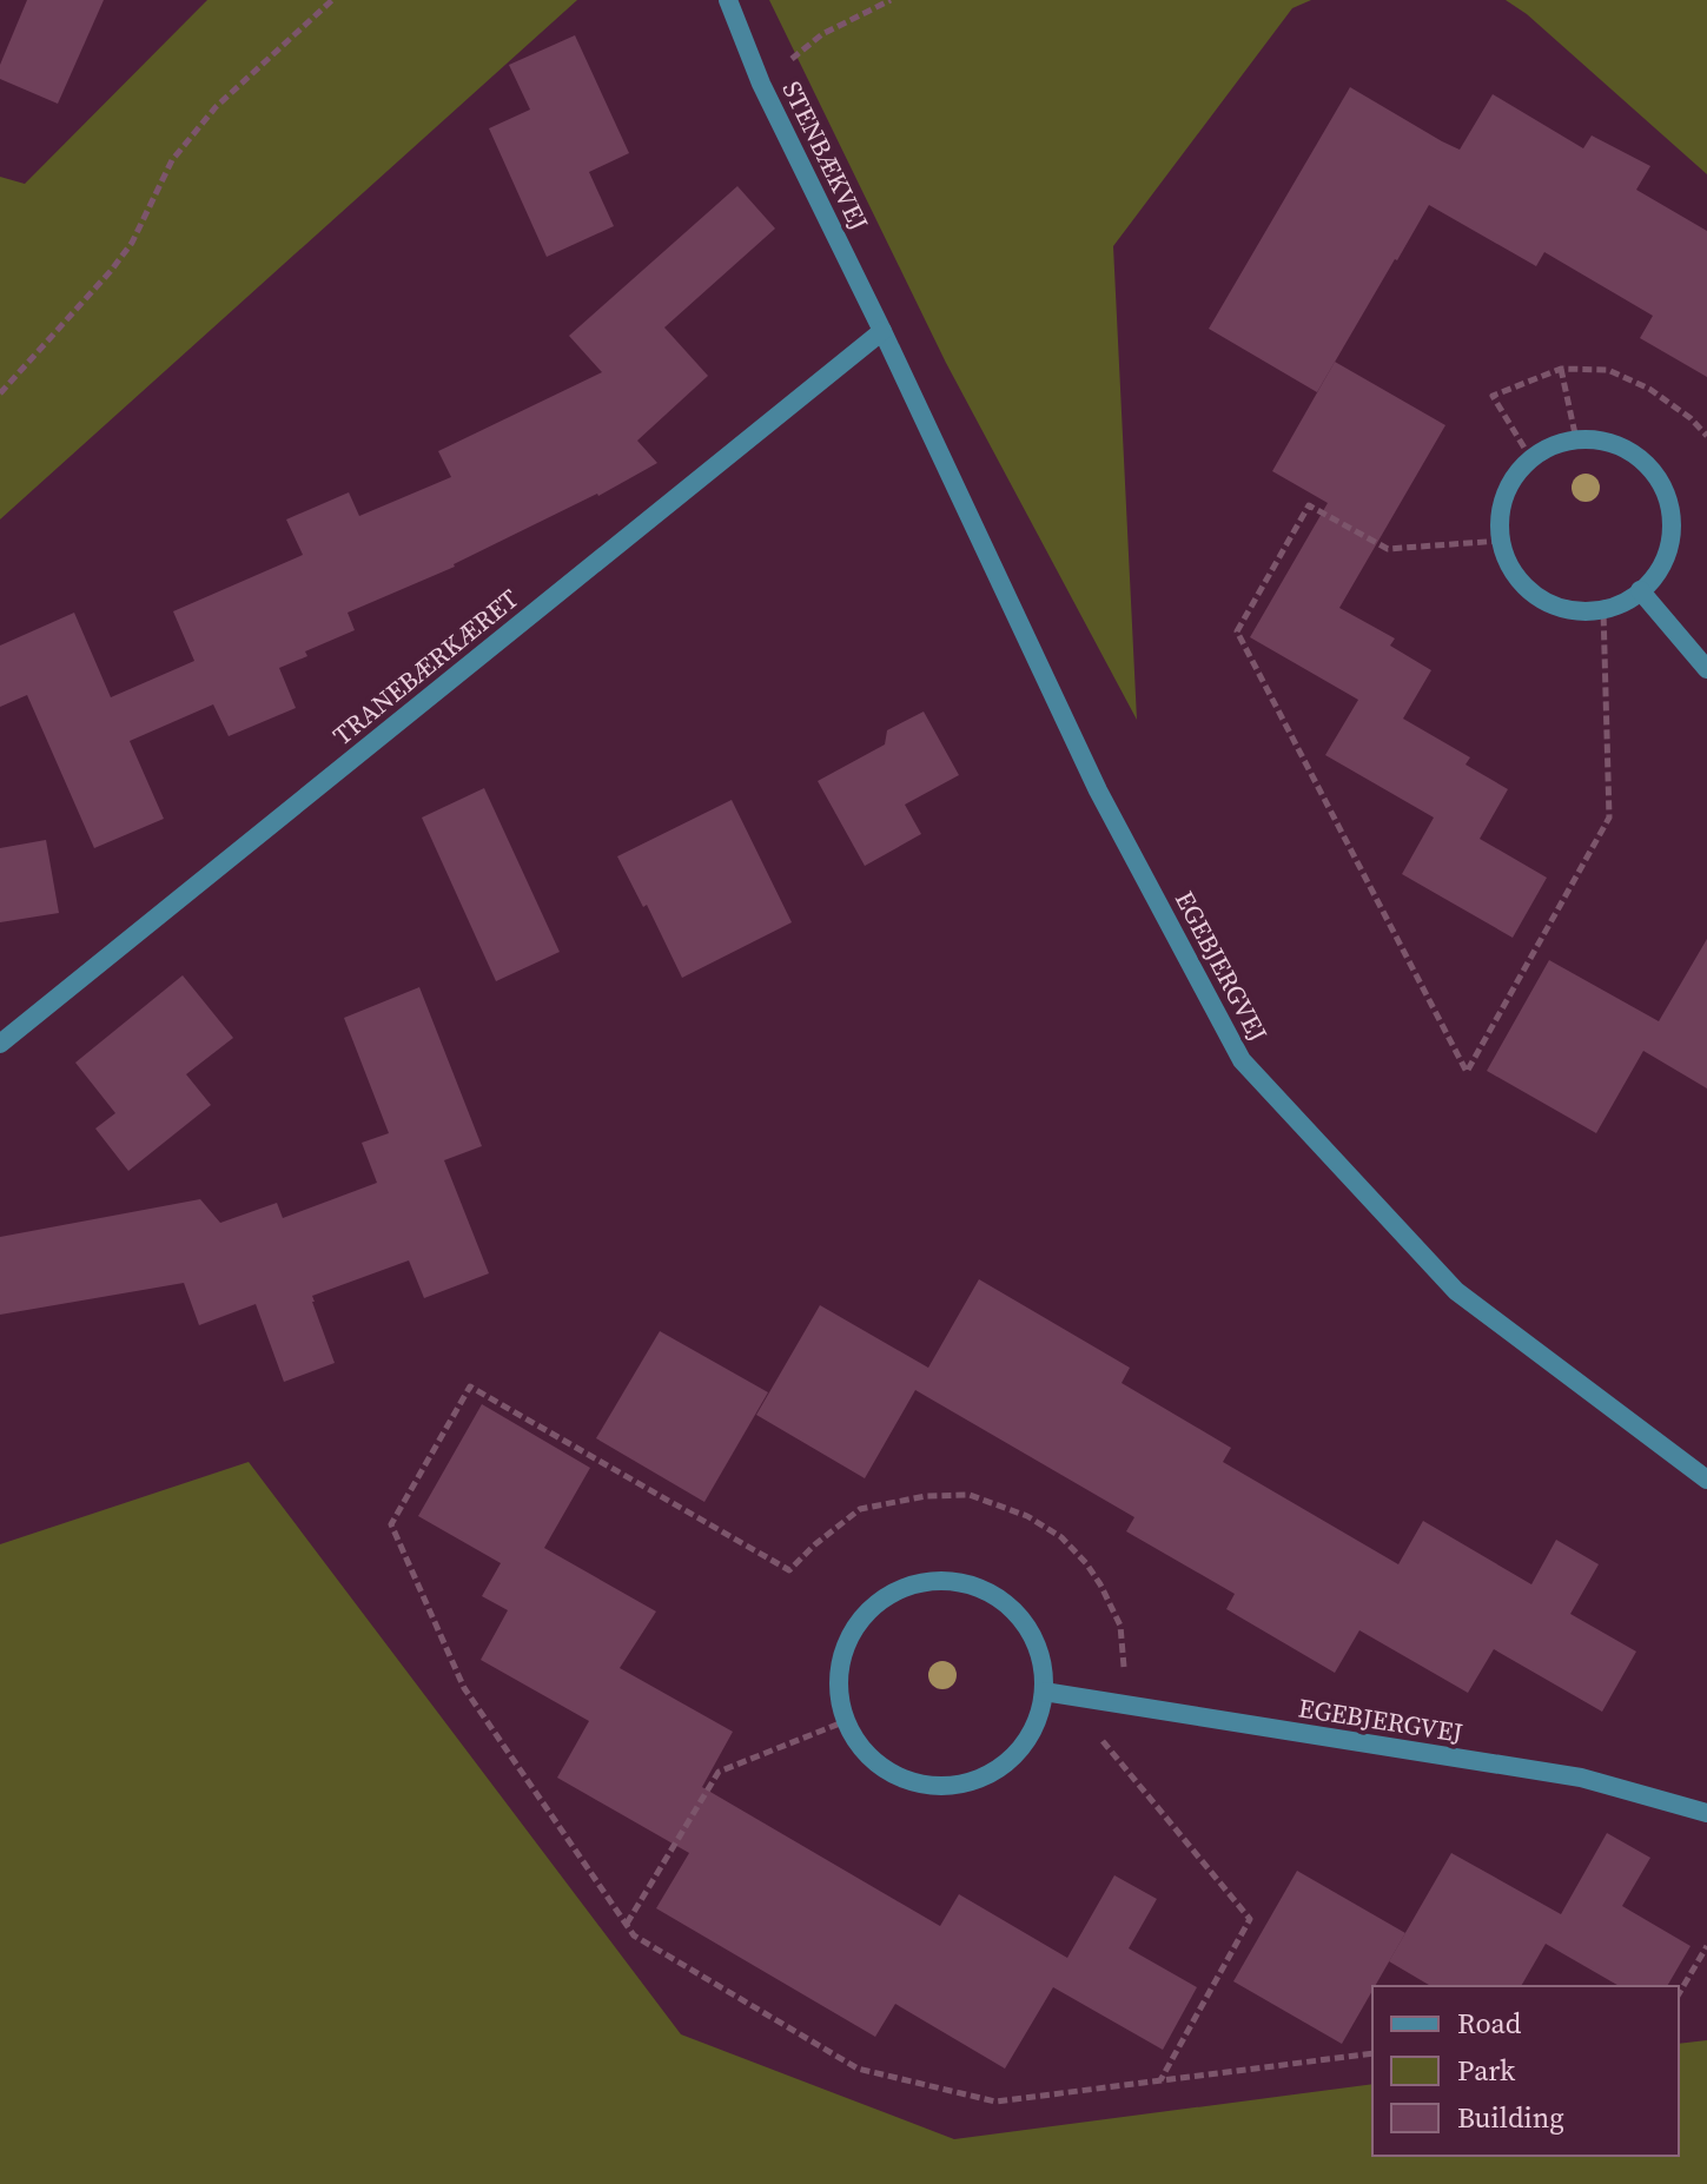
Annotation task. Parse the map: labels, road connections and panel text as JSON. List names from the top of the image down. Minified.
{"streets":{"street":["STENBÆKVEJ","TRANEBÆRKÆRET","EGEBJERGVEJ"]},"crossings":[["STENBÆKVEJ","TRANEBÆRKÆRET"],["STENBÆKVEJ","EGEBJERGVEJ"],["TRANEBÆRKÆRET","EGEBJERGVEJ"]],"legend":["Road","Park","Building"]}
